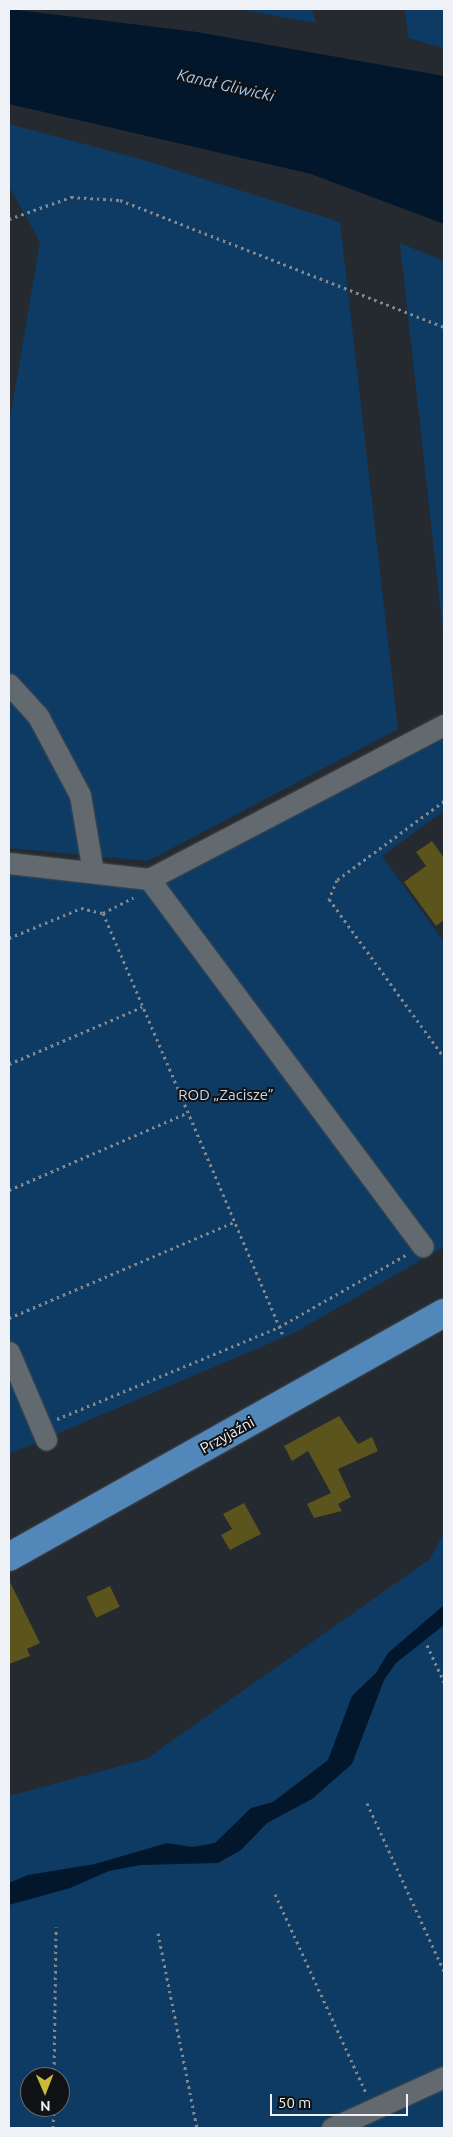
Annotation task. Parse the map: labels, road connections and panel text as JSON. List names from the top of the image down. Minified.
{"streets":{"main road":["Przyjaźni"]},"water":["Kanał Gliwicki"],"parks":["ROD „Zacisze”"],"scale_bar":"50 m","north":"bottom"}
